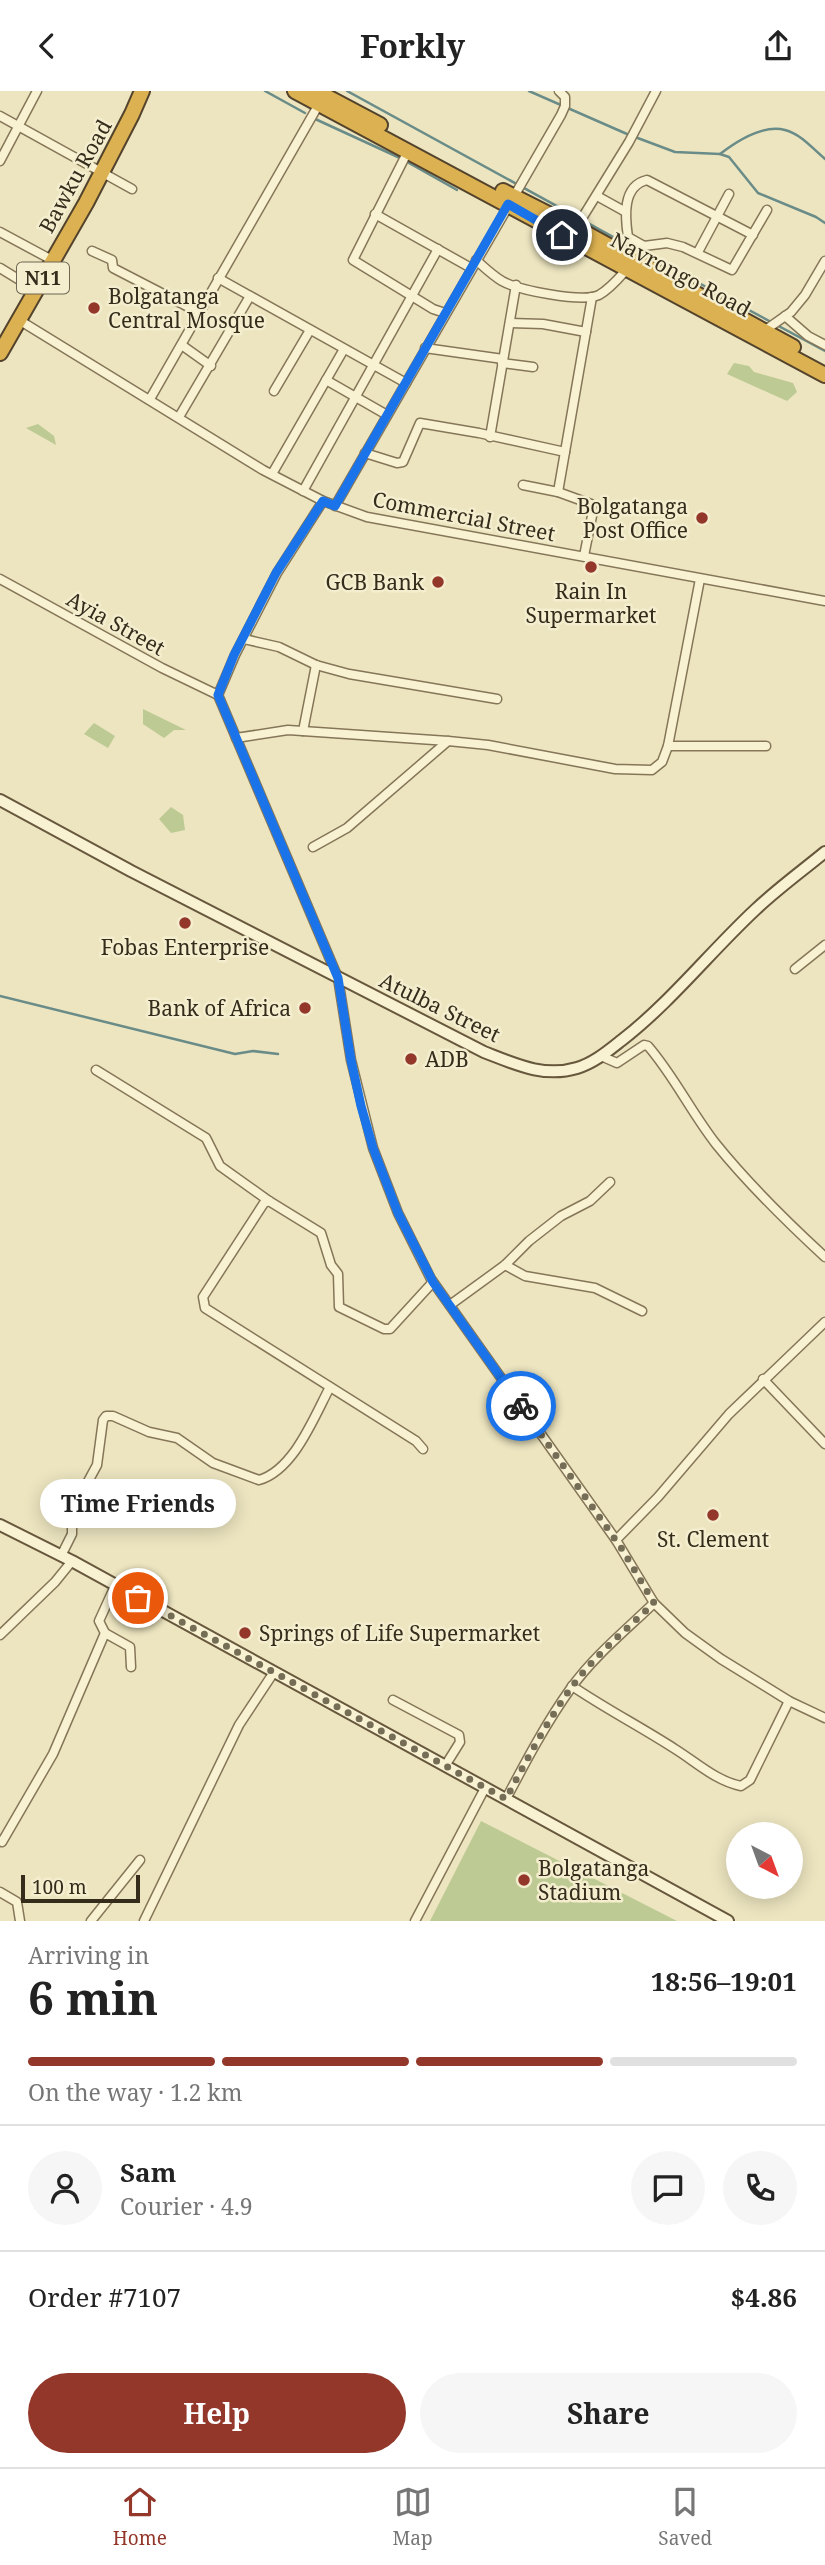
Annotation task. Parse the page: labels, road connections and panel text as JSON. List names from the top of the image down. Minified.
{"streets":{"highway":["Bawku Road","Navrongo Road","N11"],"street":["Commercial Street","Ayia Street","Atulba Street"]},"crossings":[["Bawku Road","Commercial Street"]],"places":["Bolgatanga Central Mosque","Bolgatanga Post Office","Rain In Supermarket","GCB Bank","Fobas Enterprise","Bank of Africa","ADB","St. Clement","Time Friends","Springs of Life Supermarket","Bolgatanga Stadium"],"scale_bar":"100 m","north":"bottom right","page":{"header":"Forkly","bubble":"Time Friends","scale":"100 m","heading":["6 min","Arriving in","18:56–19:01"],"panel":["Sam","Courier · 4.9","Order #7107","$4.86"],"bar":"On the way · 1.2 km","buttons":["Help","Share"],"tabs":["Home","Map","Saved"]}}
